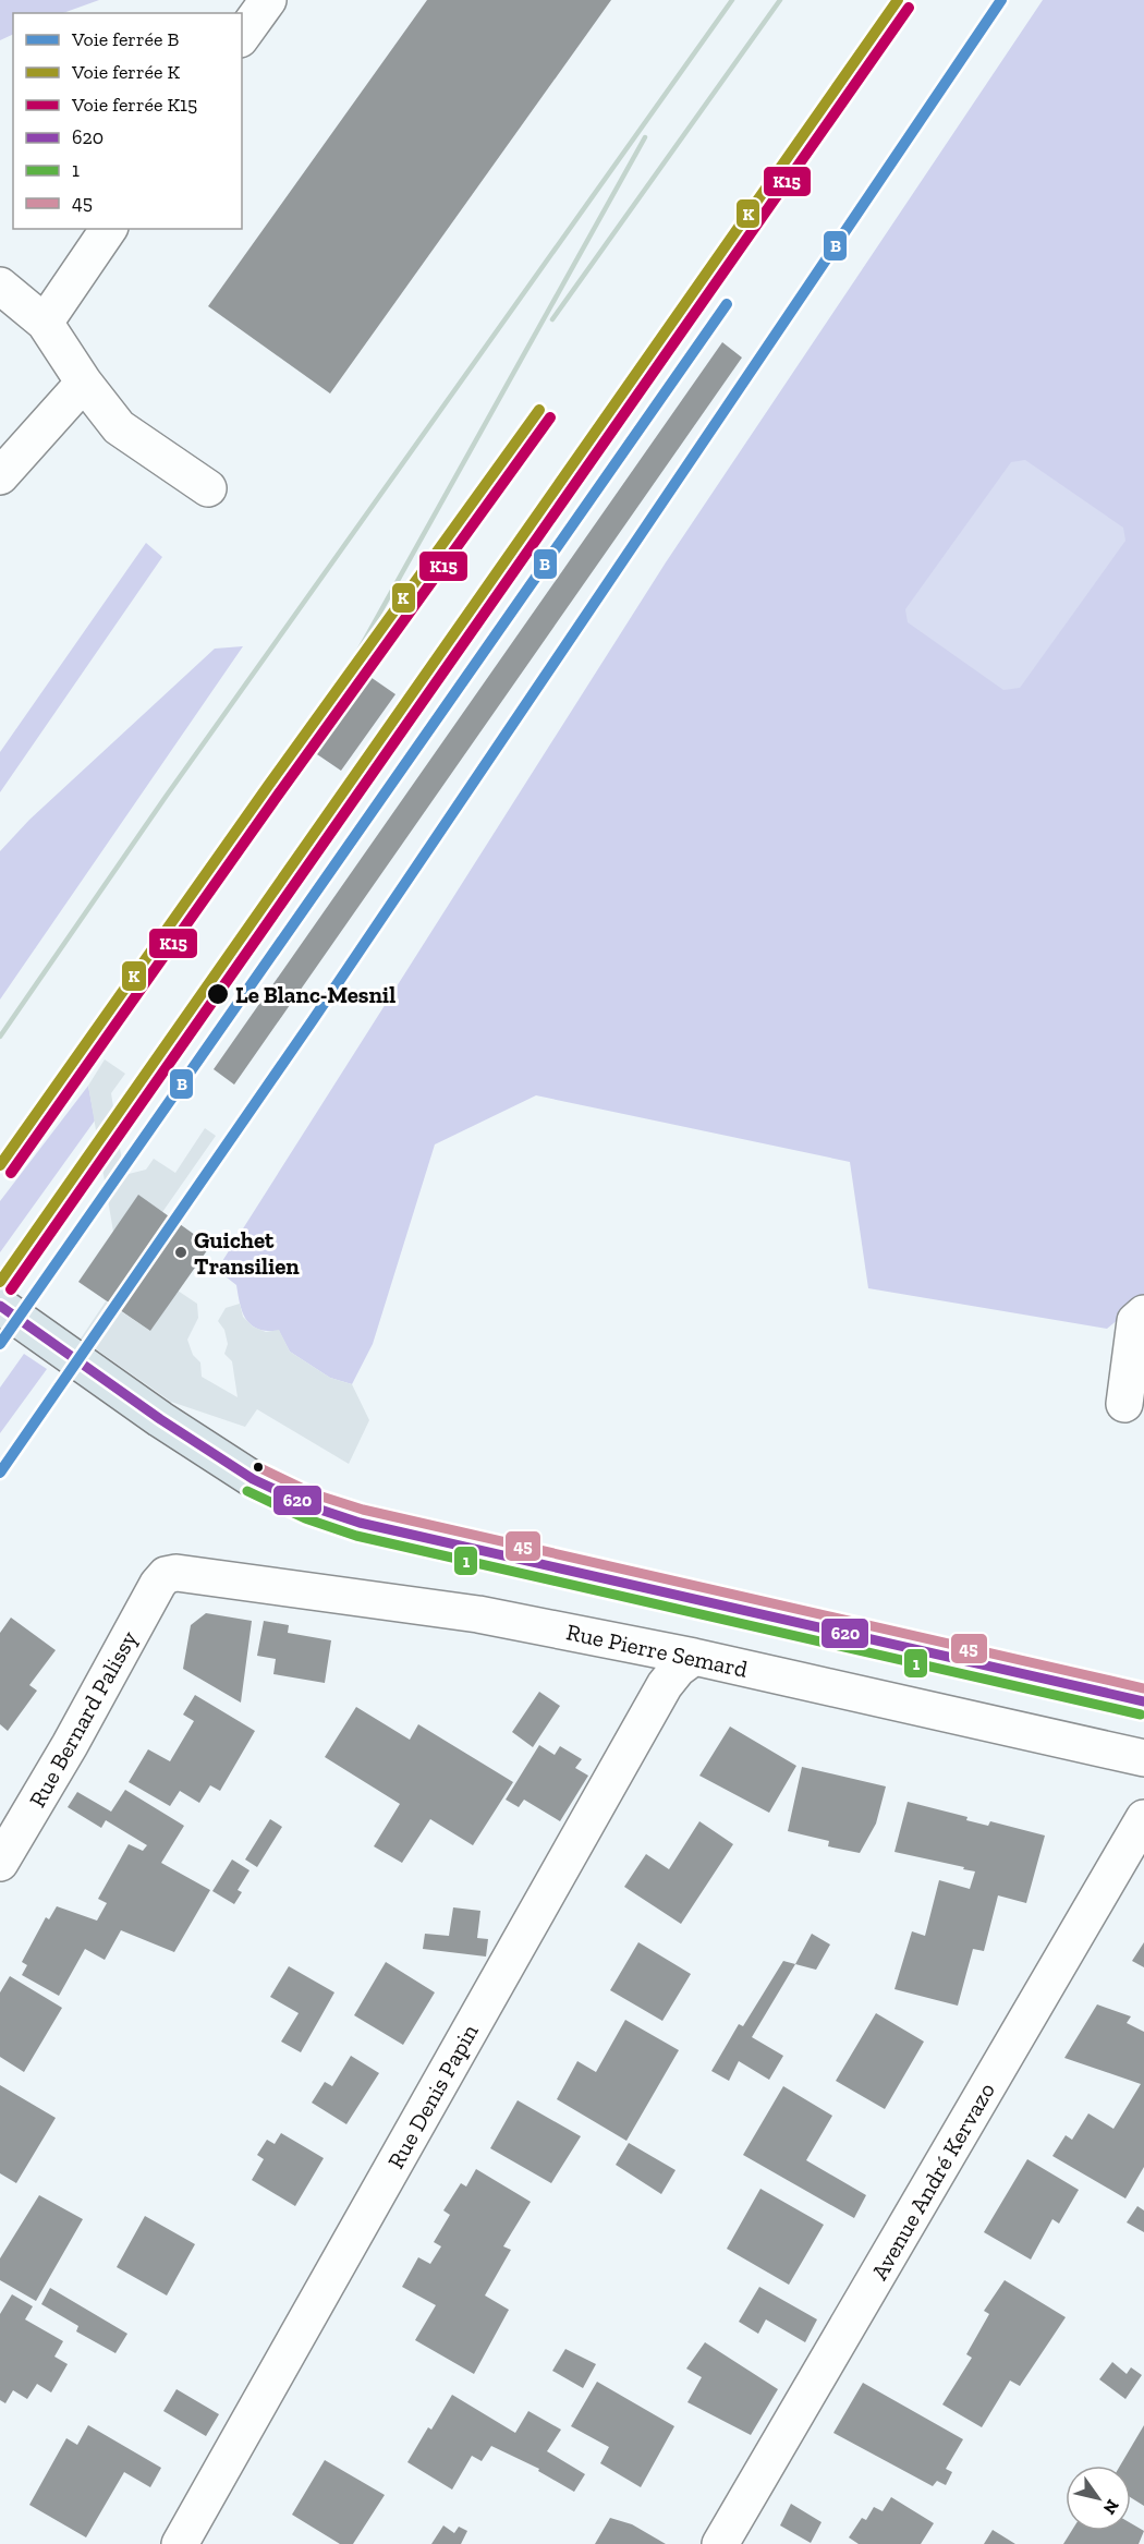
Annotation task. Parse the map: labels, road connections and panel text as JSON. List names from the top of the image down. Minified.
{"streets":{"street":["Rue Pierre Semard","Rue Bernard Palissy","Rue Denis Papin","Avenue André Kervazo"]},"crossings":[["Rue Pierre Semard","Rue Bernard Palissy"],["Rue Pierre Semard","Rue Denis Papin"]],"places":["Le Blanc-Mesnil","Guichet Transilien"],"lines":["rail line B","rail line K","rail line K15","transit line 620","transit line 45","transit line 1"],"legend":["Voie ferrée B","Voie ferrée K","Voie ferrée K15","620","1","45"],"north":"bottom right"}
